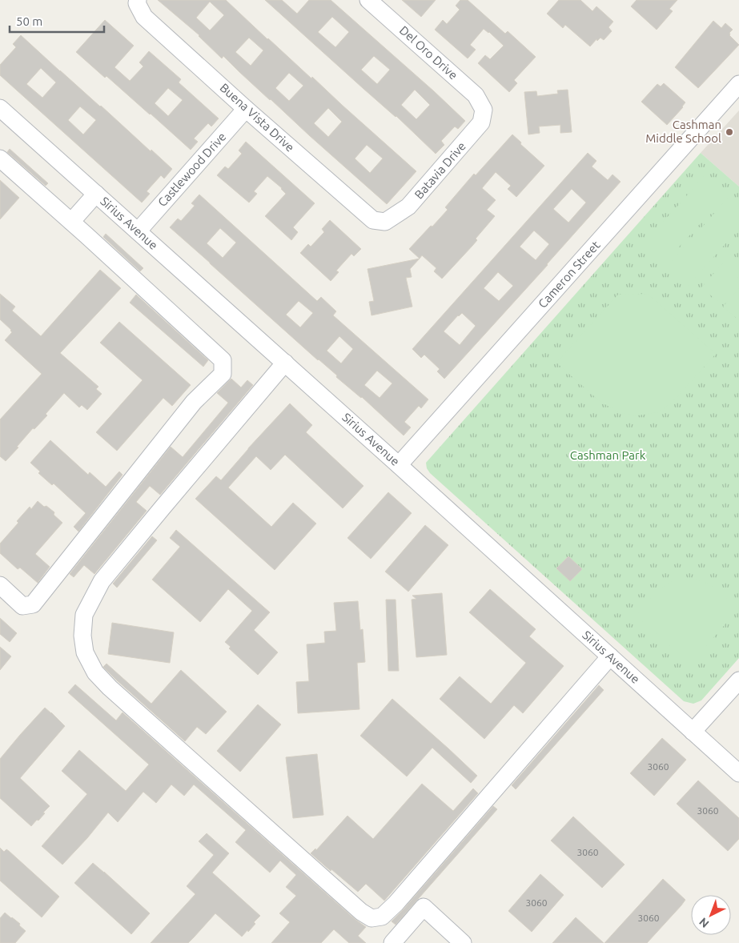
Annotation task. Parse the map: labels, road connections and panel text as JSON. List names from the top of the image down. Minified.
{"streets":{"street":["Del Oro Drive","Buena Vista Drive","Castlewood Drive","Batavia Drive","Sirius Avenue","Cameron Street"]},"crossings":[["Del Oro Drive","Batavia Drive"],["Buena Vista Drive","Castlewood Drive"],["Buena Vista Drive","Batavia Drive"],["Castlewood Drive","Sirius Avenue"],["Sirius Avenue","Cameron Street"]],"parks":["Cashman Park"],"places":["Cashman Middle School"],"house_numbers":["3060","3060","3060","3060","3060"],"scale_bar":"50 m","north":"bottom left"}
